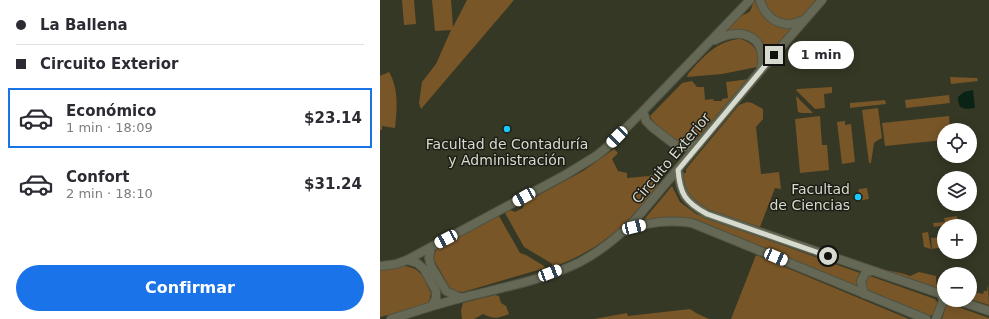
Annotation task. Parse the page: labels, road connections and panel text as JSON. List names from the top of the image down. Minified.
{"streets":{"street":["Circuito Exterior"]},"places":["Facultad de Contaduría y Administración","Facultad de Ciencias"],"page":{"banner":["La Ballena","Circuito Exterior"],"bubble":"1 min","list":[{"name":"Económico","note":"1 min · 18:09","value":"$23.14"},{"name":"Confort","note":"2 min · 18:10","value":"$31.24"}],"map_buttons":["+","−"],"buttons":"Confirmar"}}
